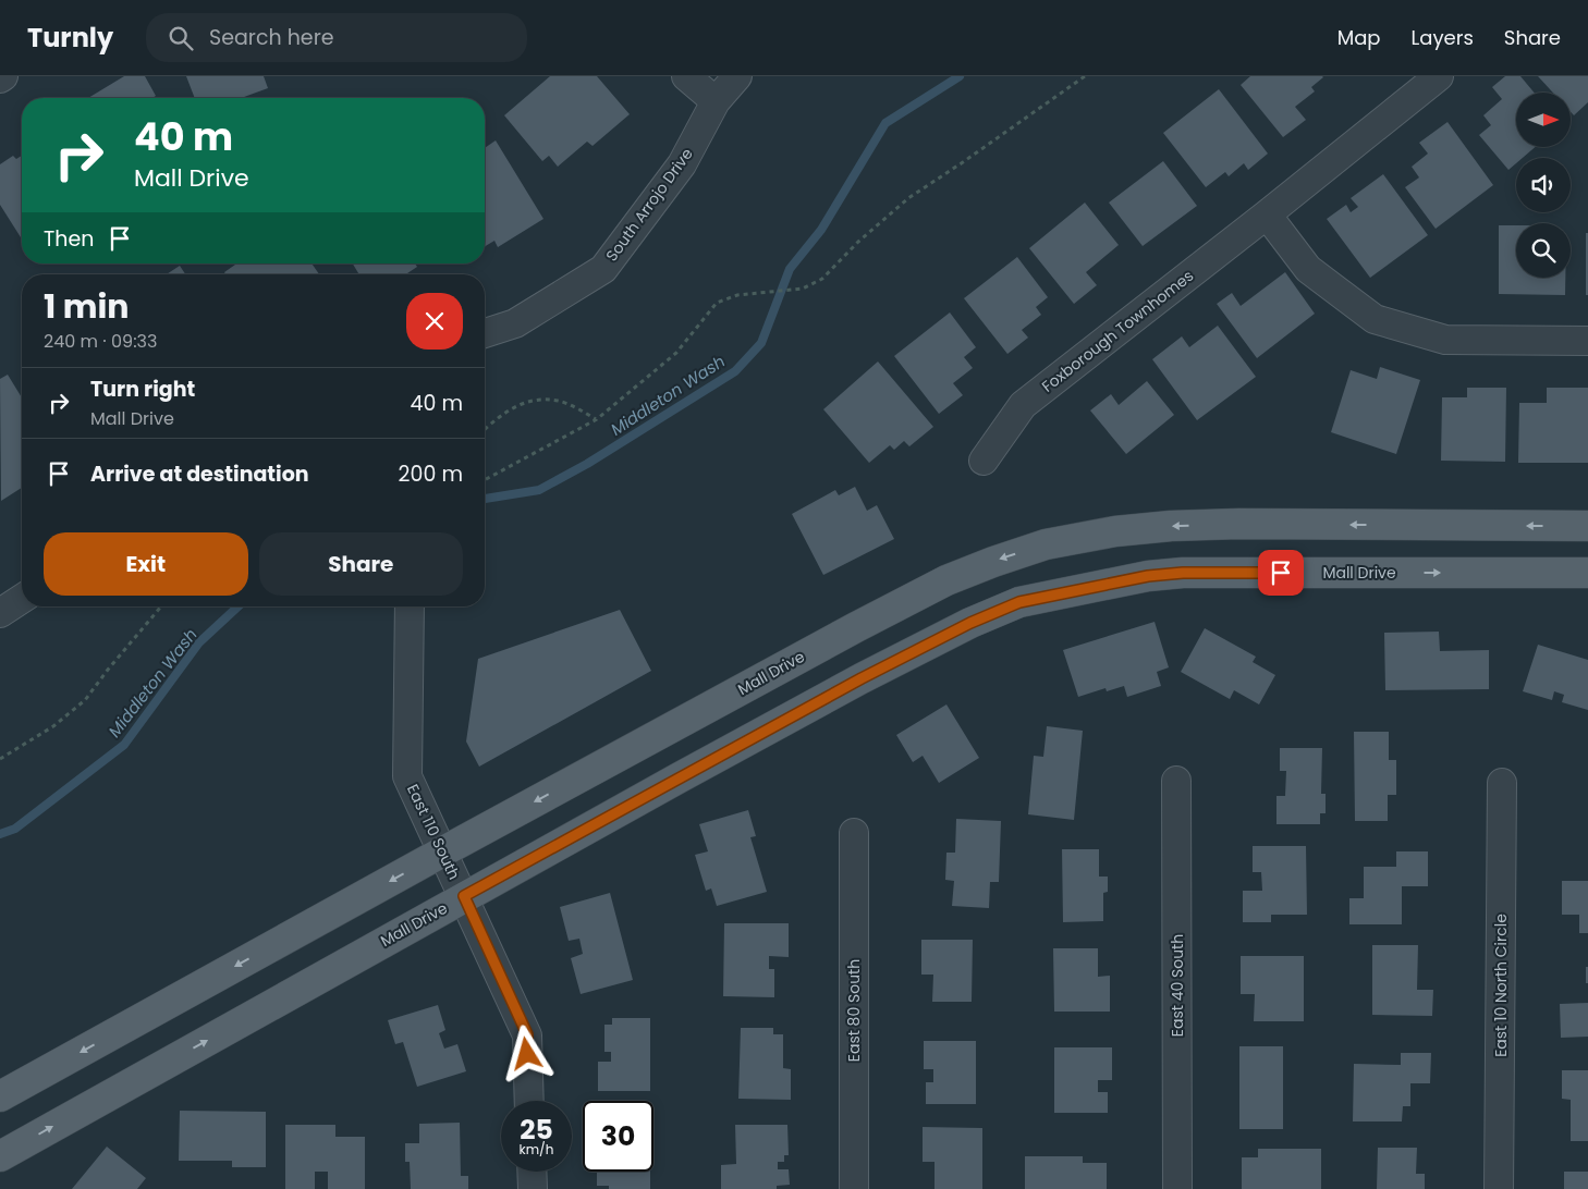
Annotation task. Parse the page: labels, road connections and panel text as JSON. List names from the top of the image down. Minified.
{"streets":{"main road":["Mall Drive"],"street":["South Arrojo Drive","Foxborough Townhomes","East 110 South","East 40 South","East 10 North Circle","East 80 South"]},"crossings":[["Mall Drive","East 110 South"]],"water":["Middleton Wash"],"north":"right","page":{"header":"Turnly","search":"Search here","nav":["Map","Layers","Share"],"turn":["40 m","Mall Drive"],"then":"Then","heading":["1 min","240 m · 09:33"],"list":[{"name":"Turn right","note":"Mall Drive","value":"40 m"},{"name":"Arrive at destination","value":"200 m"}],"buttons":["Exit","Share"],"speed":"25 km/h","limit":"30"}}
